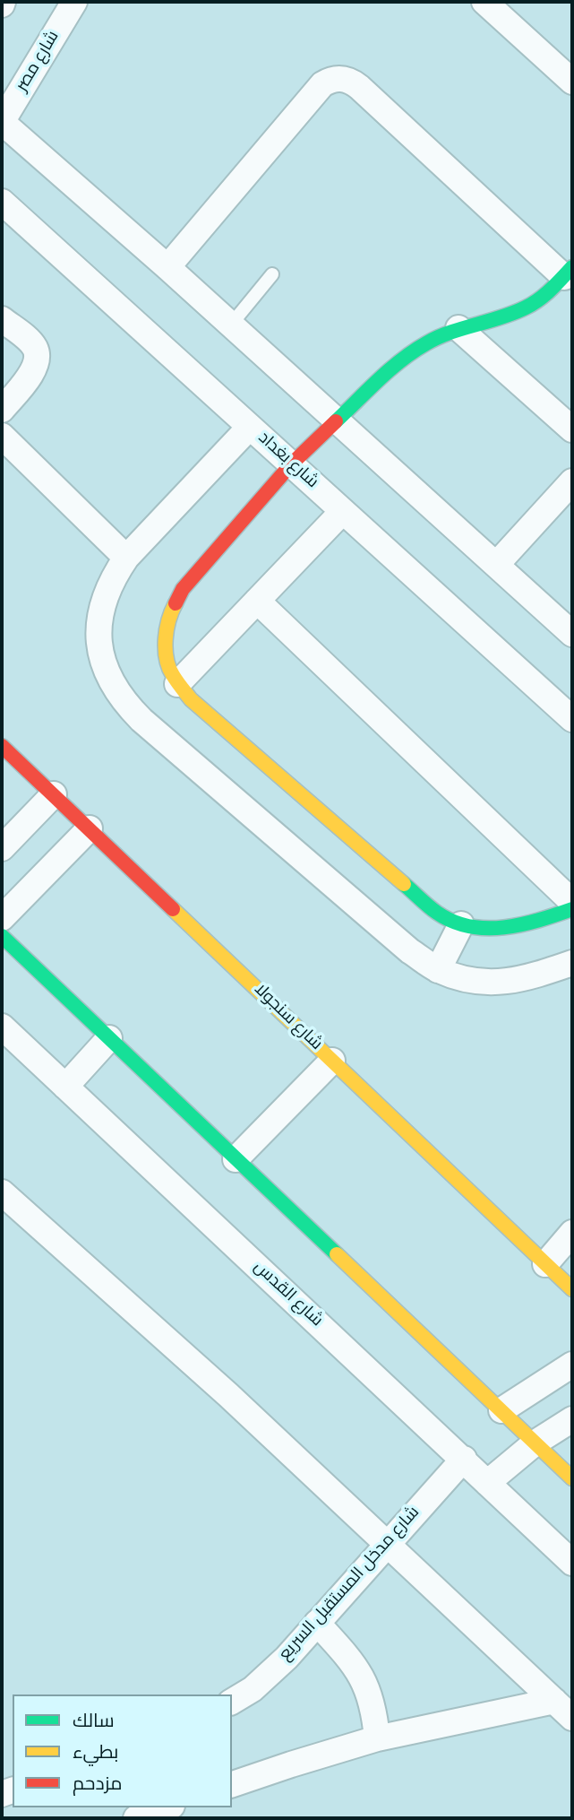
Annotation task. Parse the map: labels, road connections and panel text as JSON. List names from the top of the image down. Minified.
{"streets":{"street":["شارع مصر","شارع بغداد","شارع سنجولا","شارع القدس","شارع مدخل المستقبل السريع"]},"crossings":[["شارع القدس","شارع مدخل المستقبل السريع"]],"legend":["سالك","بطيء","مزدحم"]}
